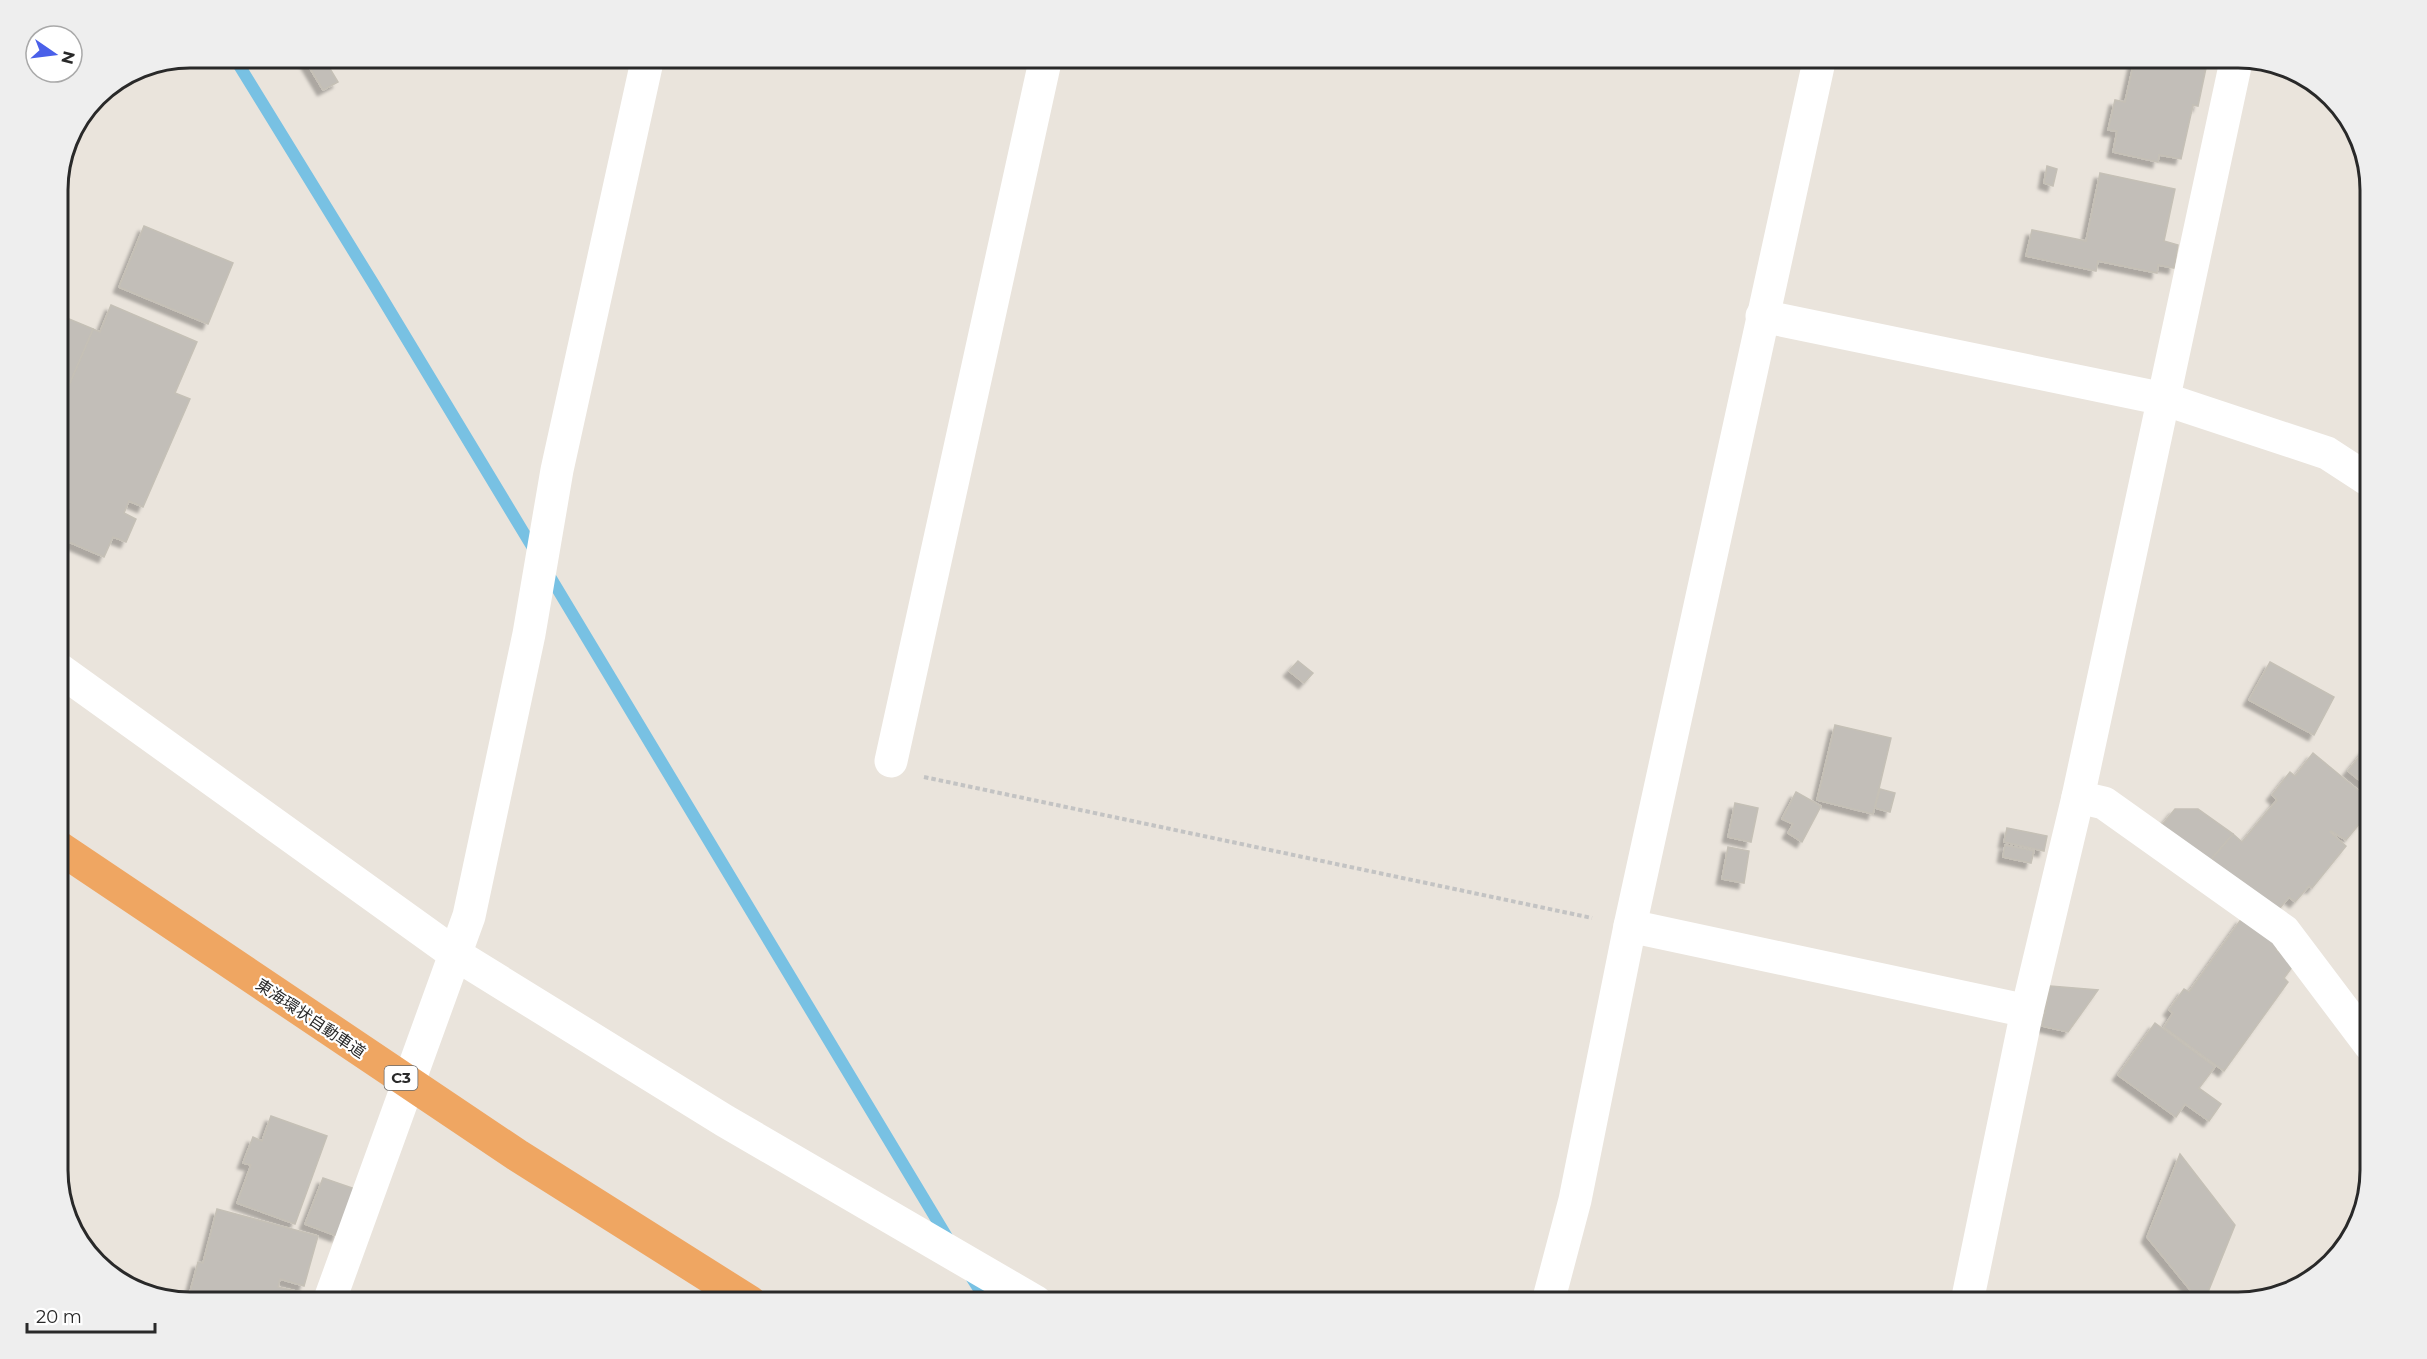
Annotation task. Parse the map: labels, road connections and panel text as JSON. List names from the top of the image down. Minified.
{"streets":{"highway":["東海環状自動車道","C3"]},"scale_bar":"20 m","north":"right"}
